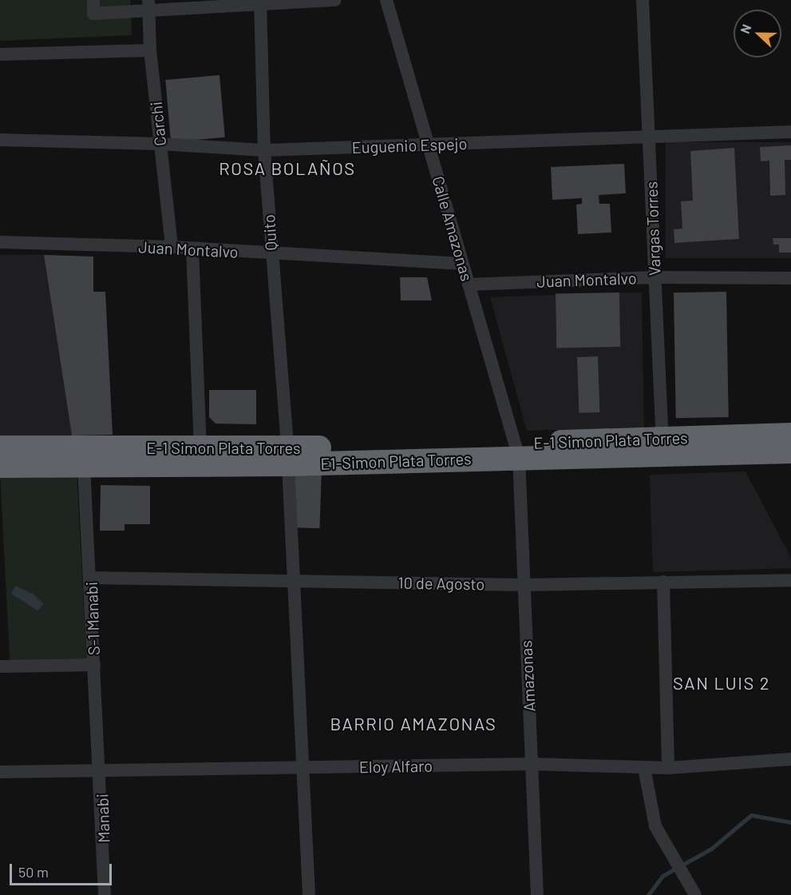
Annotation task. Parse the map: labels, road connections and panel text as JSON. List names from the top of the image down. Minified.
{"streets":{"highway":["E-1 Simon Plata Torres","E1-Simon Plata Torres"],"street":["Carchi","Euguenio Espejo","Calle Amazonas","Vargas Torres","Quito","Juan Montalvo","10 de Agosto","S-1 Manabi","Amazonas","Eloy Alfaro","Manabi"]},"crossings":[["Carchi","Euguenio Espejo"],["Carchi","Juan Montalvo"],["Euguenio Espejo","Calle Amazonas"],["Euguenio Espejo","Vargas Torres"],["Euguenio Espejo","Quito"],["Calle Amazonas","Juan Montalvo"],["Calle Amazonas","E1-Simon Plata Torres"],["Calle Amazonas","Amazonas"],["Vargas Torres","Juan Montalvo"],["Vargas Torres","E-1 Simon Plata Torres"],["Vargas Torres","E1-Simon Plata Torres"],["Quito","Juan Montalvo"],["Quito","E-1 Simon Plata Torres"],["Quito","E1-Simon Plata Torres"],["Quito","10 de Agosto"],["Quito","Eloy Alfaro"],["E-1 Simon Plata Torres","E1-Simon Plata Torres"],["E1-Simon Plata Torres","S-1 Manabi"],["E1-Simon Plata Torres","Amazonas"],["10 de Agosto","S-1 Manabi"],["10 de Agosto","Amazonas"],["S-1 Manabi","Eloy Alfaro"],["S-1 Manabi","Manabi"],["Amazonas","Eloy Alfaro"],["Eloy Alfaro","Manabi"]],"districts":["ROSA BOLAÑOS","SAN LUIS 2","BARRIO AMAZONAS"],"scale_bar":"50 m","north":"left"}
